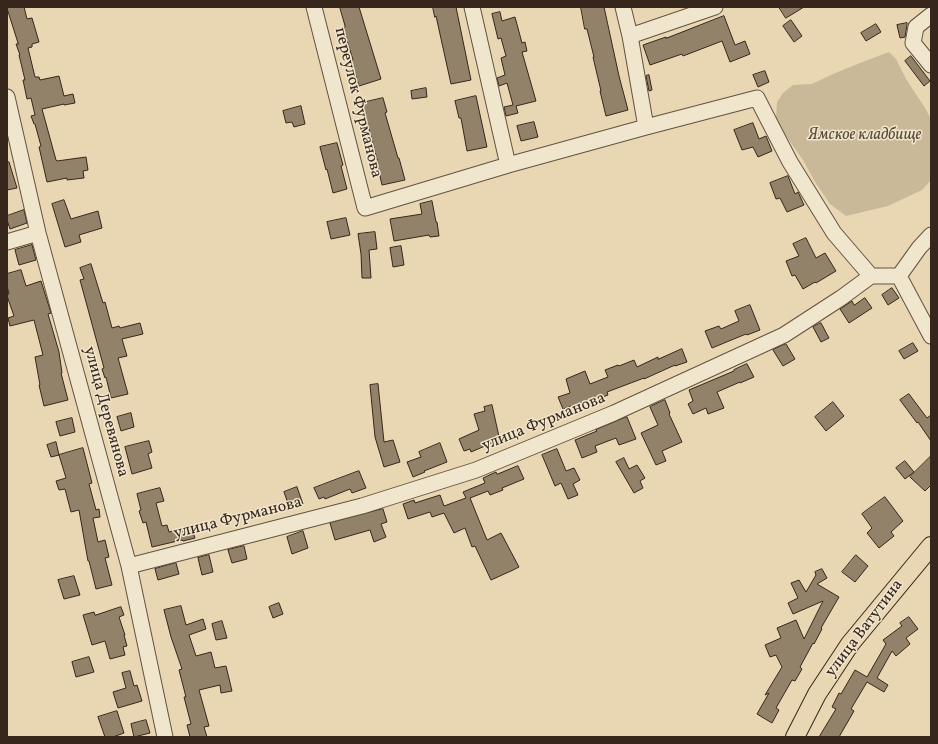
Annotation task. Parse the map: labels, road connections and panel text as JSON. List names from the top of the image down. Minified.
{"streets":{"main road":["улица Ватутина"],"street":["переулок Фурманова","улица Деревянова","улица Фурманова"]},"crossings":[["улица Деревянова","улица Фурманова"]],"parks":["Ямское кладбище"]}
